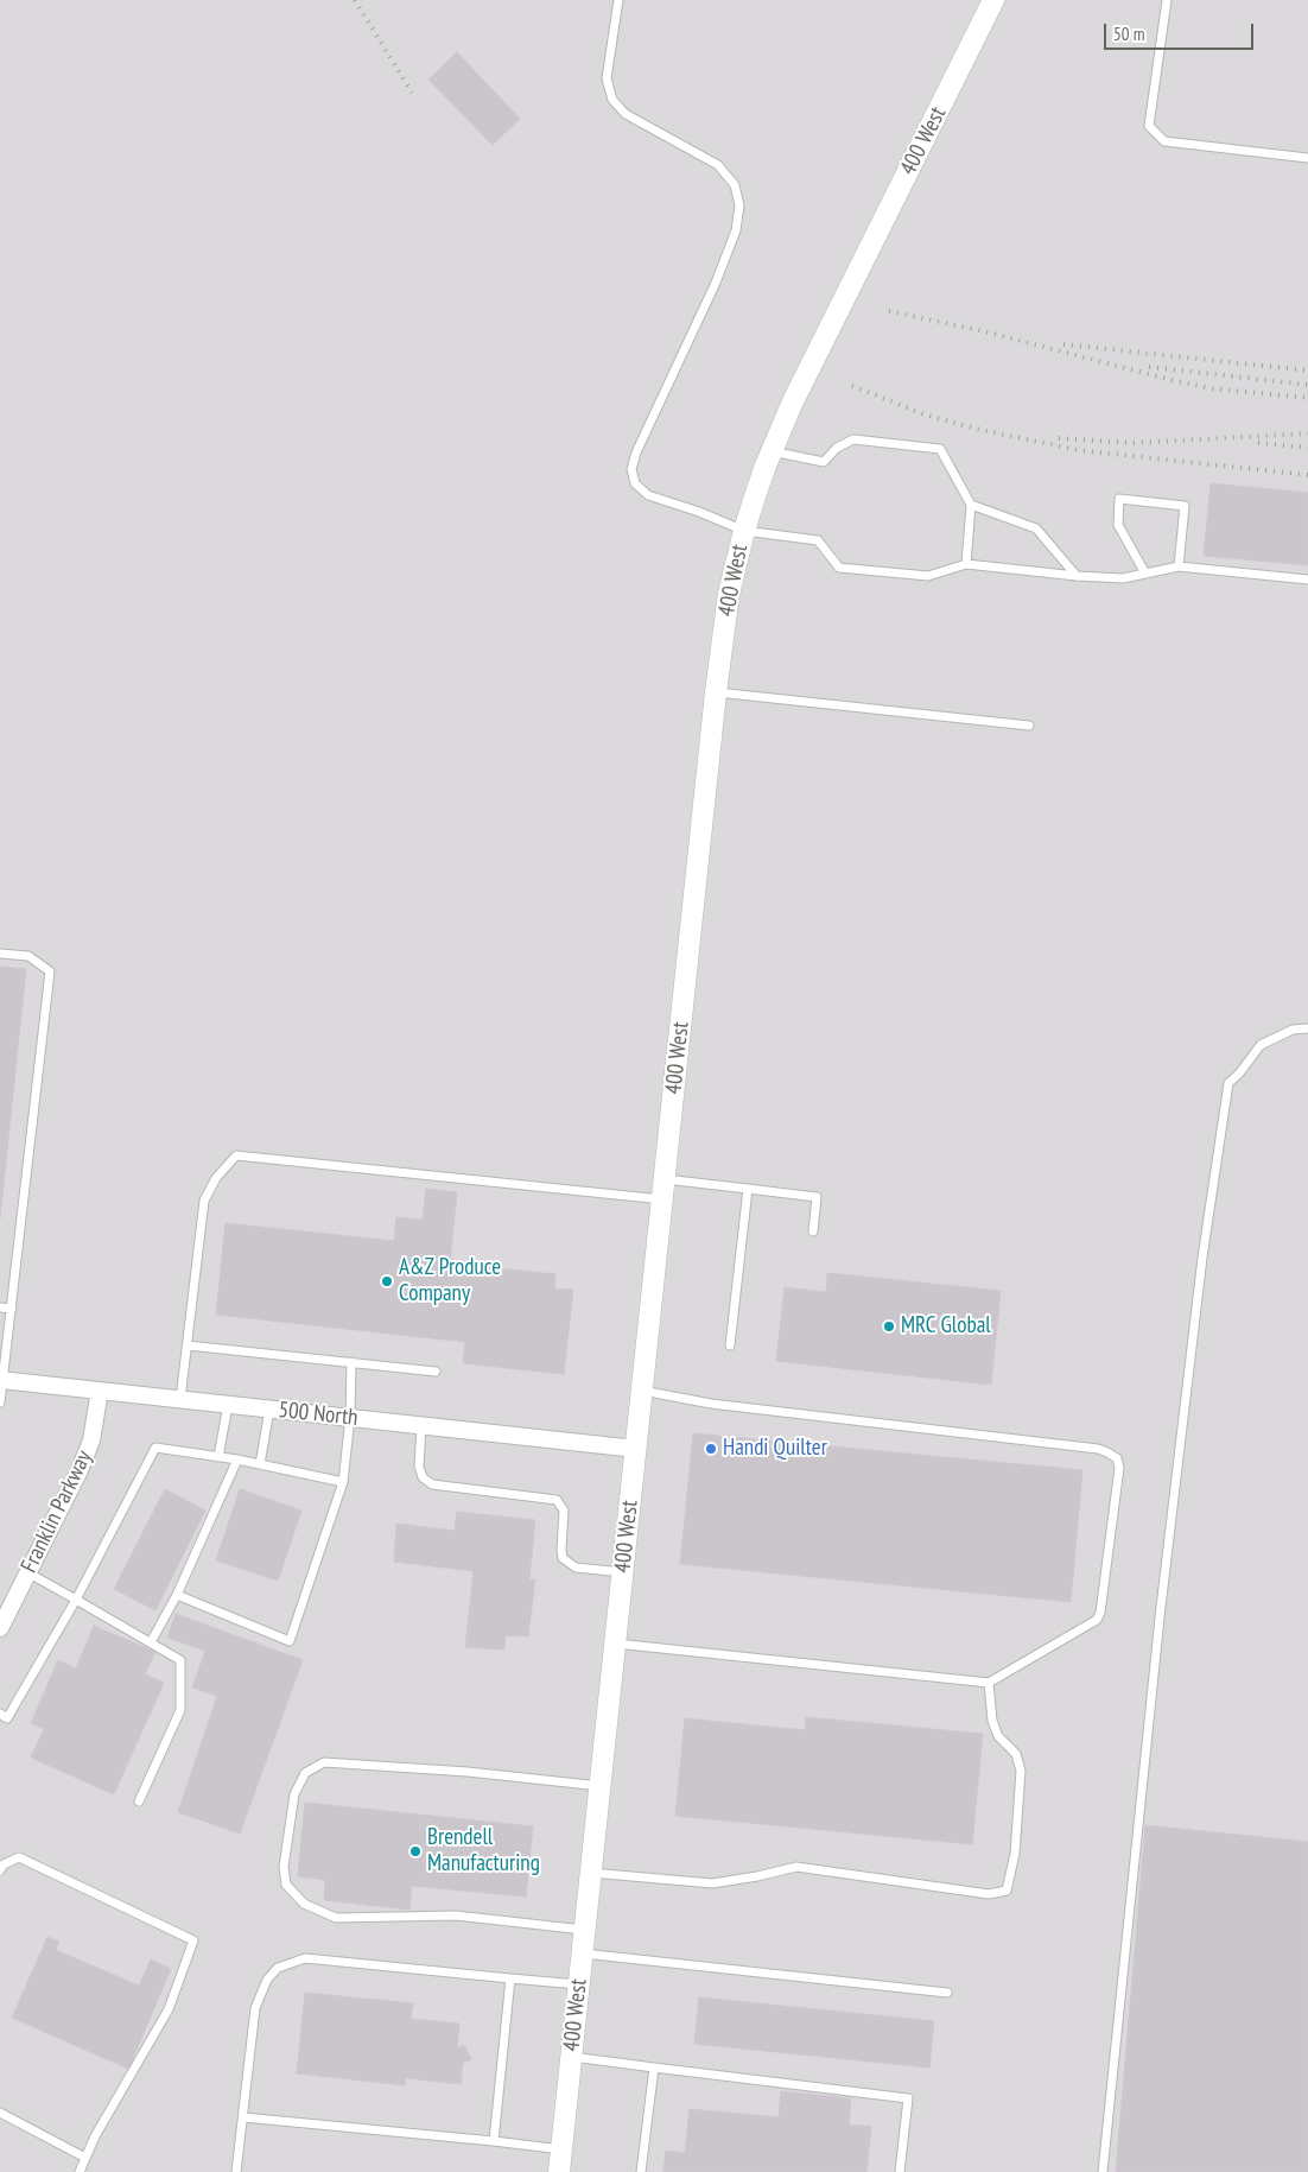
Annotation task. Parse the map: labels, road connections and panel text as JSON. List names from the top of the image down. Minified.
{"streets":{"street":["400 West","500 North","Franklin Parkway"]},"crossings":[["400 West","500 North"],["500 North","Franklin Parkway"]],"places":["A&Z Produce Company","MRC Global","Handi Quilter","Brendell Manufacturing"],"scale_bar":"50 m"}
